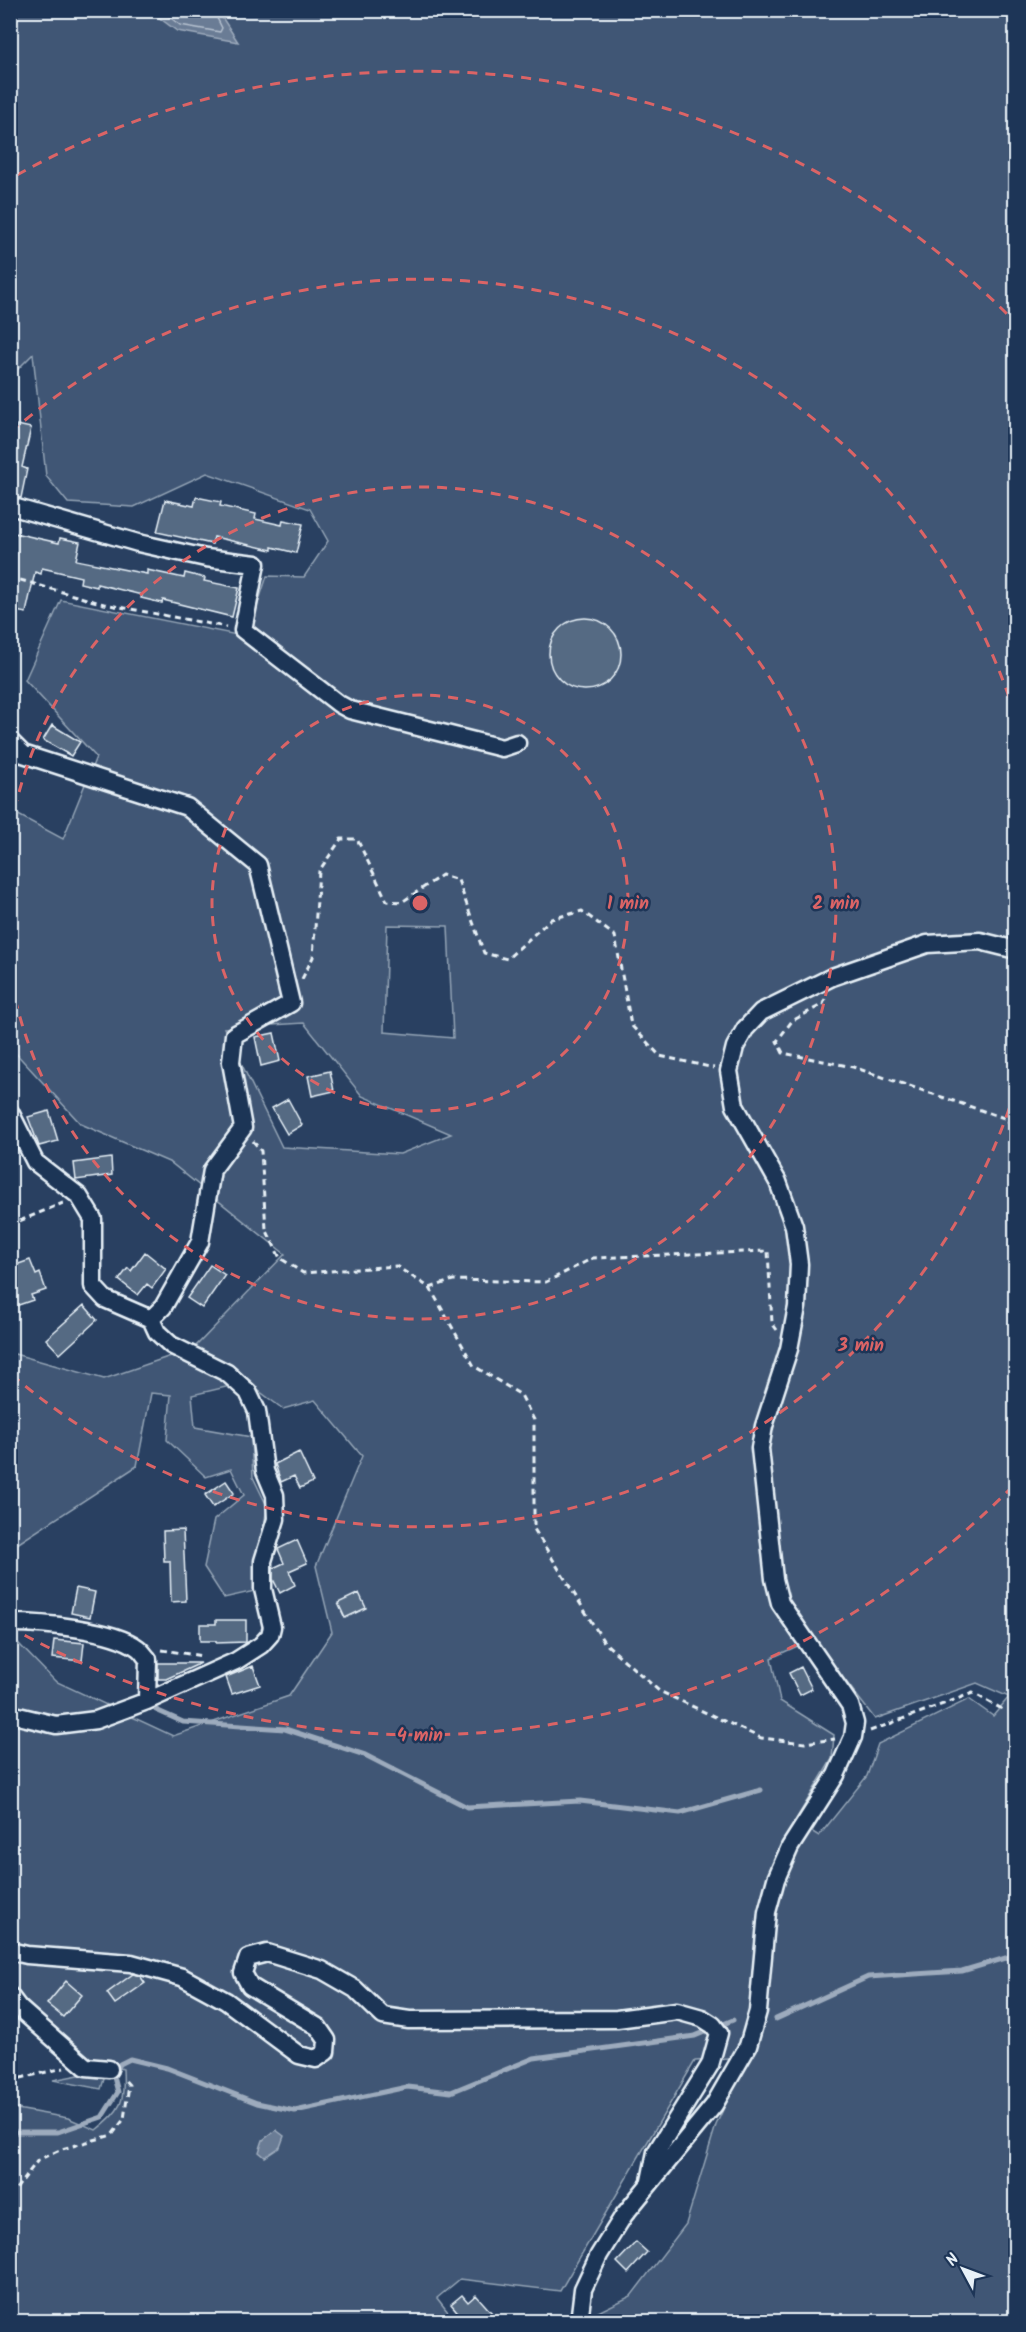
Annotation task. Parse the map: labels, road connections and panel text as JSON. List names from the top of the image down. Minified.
{"north":"top left","rings":["1 min","2 min","3 min","4 min"]}
